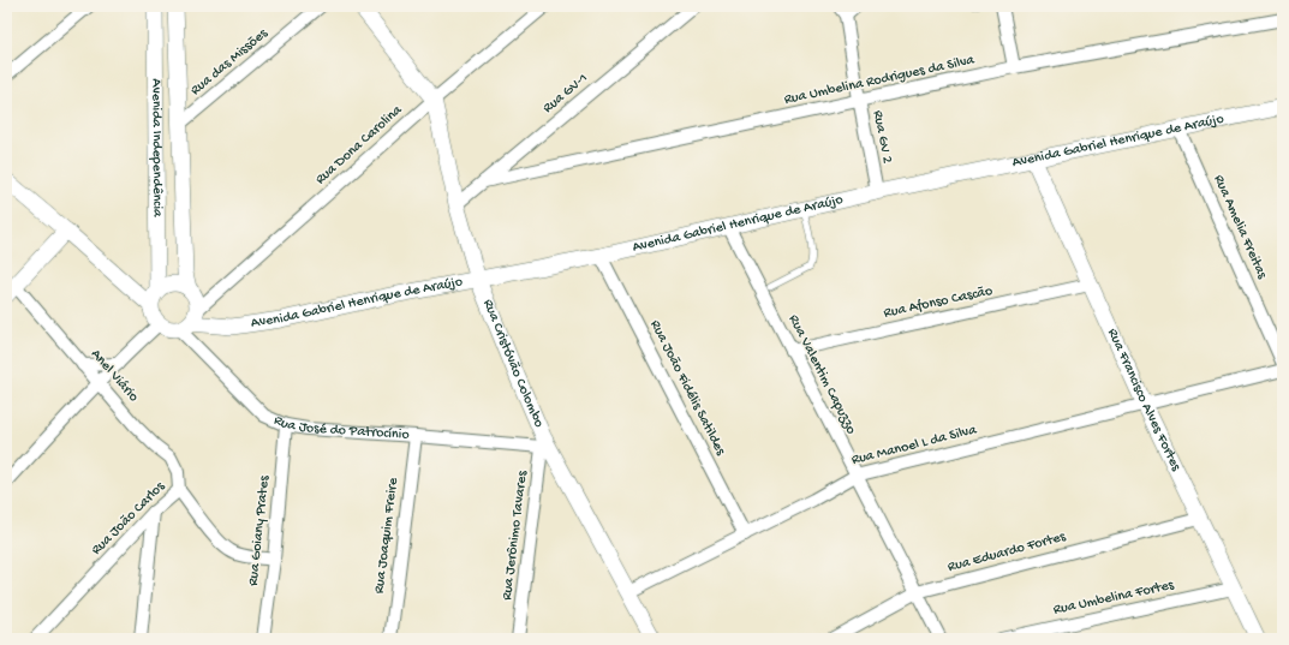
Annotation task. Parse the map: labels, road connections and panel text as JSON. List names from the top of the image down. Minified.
{"streets":{"street":["Rua das Missões","Rua Umbelina Rodrigues da Silva","Rua GV-1","Rua GV 2","Avenida Gabriel Henrique de Araújo","Rua Dona Carolina","Avenida Independência","Rua Amelia Freitas","Rua Afonso Cascão","Rua Cristóvão Colombo","Rua Valentim Capuzzo","Anel Viário","Rua João Fidélis Satildes","Rua Francisco Alves Fortes","Rua José do Patrocínio","Rua Manoel L da Silva","Rua João Carlos","Rua Goiany Prates","Rua Joaquim Freire","Rua Jerônimo Tavares","Rua Eduardo Fortes","Rua Umbelina Fortes"]},"crossings":[["Rua das Missões","Avenida Independência"],["Rua Umbelina Rodrigues da Silva","Rua GV-1"],["Rua Umbelina Rodrigues da Silva","Rua GV 2"],["Rua GV-1","Rua Cristóvão Colombo"],["Rua GV 2","Avenida Gabriel Henrique de Araújo"],["Avenida Gabriel Henrique de Araújo","Rua Dona Carolina"],["Avenida Gabriel Henrique de Araújo","Avenida Independência"],["Avenida Gabriel Henrique de Araújo","Rua Amelia Freitas"],["Avenida Gabriel Henrique de Araújo","Rua Cristóvão Colombo"],["Avenida Gabriel Henrique de Araújo","Rua Valentim Capuzzo"],["Avenida Gabriel Henrique de Araújo","Rua João Fidélis Satildes"],["Avenida Gabriel Henrique de Araújo","Rua Francisco Alves Fortes"],["Avenida Gabriel Henrique de Araújo","Rua José do Patrocínio"],["Rua Dona Carolina","Avenida Independência"],["Rua Dona Carolina","Rua Cristóvão Colombo"],["Rua Dona Carolina","Rua José do Patrocínio"],["Avenida Independência","Rua José do Patrocínio"],["Rua Afonso Cascão","Rua Valentim Capuzzo"],["Rua Afonso Cascão","Rua Francisco Alves Fortes"],["Rua Cristóvão Colombo","Rua José do Patrocínio"],["Rua Cristóvão Colombo","Rua Manoel L da Silva"],["Rua Cristóvão Colombo","Rua Jerônimo Tavares"],["Rua Valentim Capuzzo","Rua Manoel L da Silva"],["Rua Valentim Capuzzo","Rua Eduardo Fortes"],["Anel Viário","Rua João Carlos"],["Rua João Fidélis Satildes","Rua Manoel L da Silva"],["Rua Francisco Alves Fortes","Rua Manoel L da Silva"],["Rua Francisco Alves Fortes","Rua Eduardo Fortes"],["Rua Francisco Alves Fortes","Rua Umbelina Fortes"],["Rua José do Patrocínio","Rua Goiany Prates"],["Rua José do Patrocínio","Rua Joaquim Freire"],["Rua José do Patrocínio","Rua Jerônimo Tavares"],["Rua João Carlos","Rua Goiany Prates"]]}
